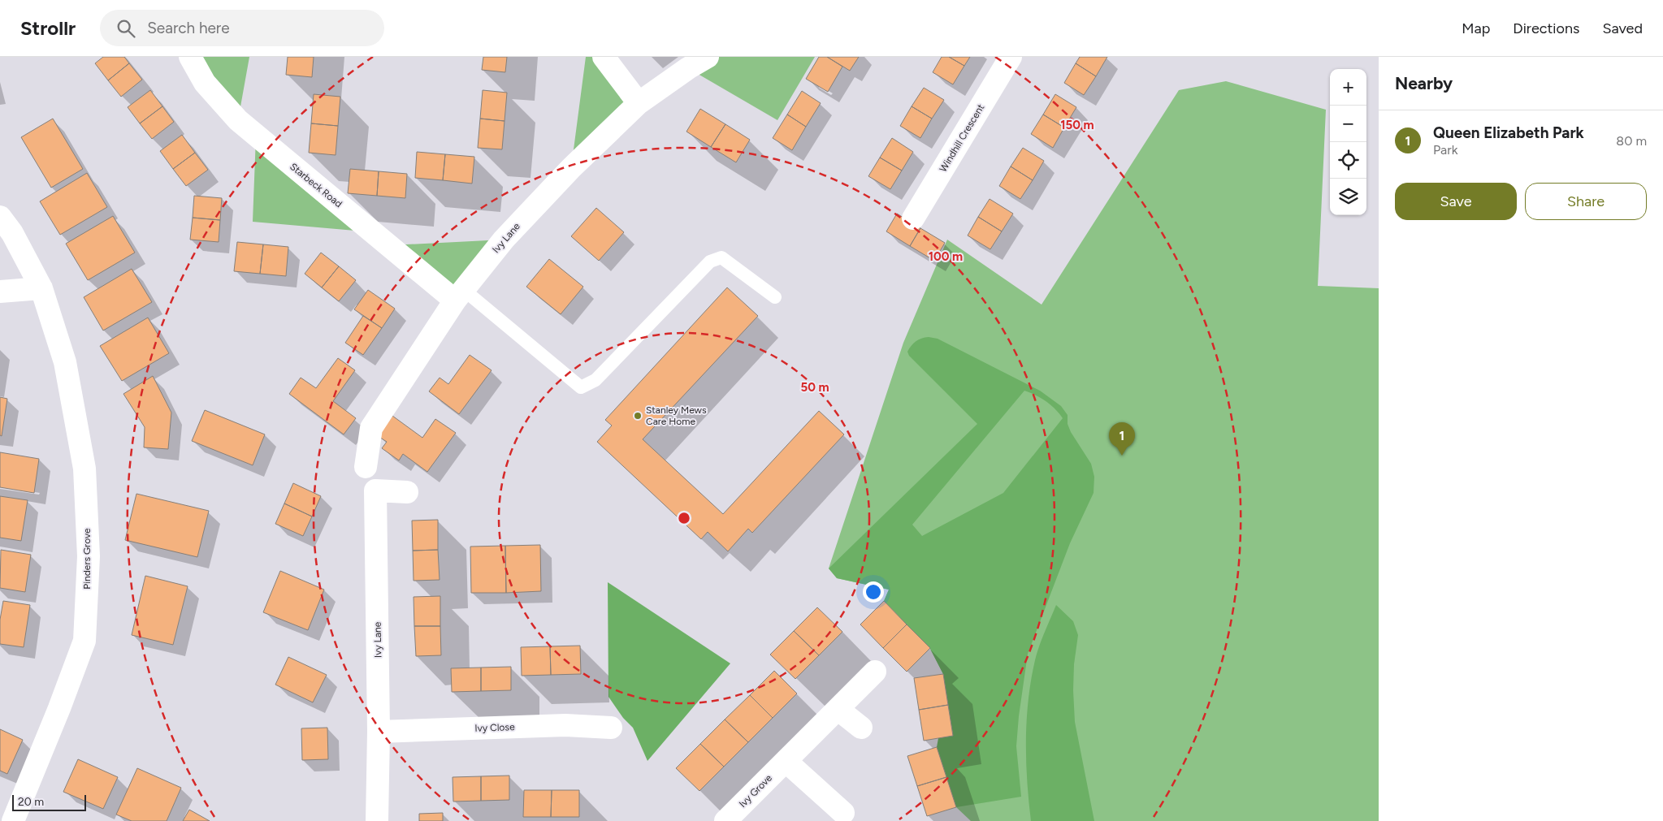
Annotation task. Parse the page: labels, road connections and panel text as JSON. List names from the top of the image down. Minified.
{"streets":{"street":["Windhill Crescent","Starbeck Road","Ivy Lane","Pinders Grove","Ivy Close","Ivy Grove"]},"crossings":[["Starbeck Road","Ivy Lane"],["Ivy Lane","Ivy Close"]],"places":["Stanley Mews Care Home"],"scale_bar":"20 m","page":{"header":"Strollr","search":"Search here","nav":["Map","Directions","Saved"],"heading":"Nearby","map_buttons":["+","−"],"list":[{"mark":"1","name":"Queen Elizabeth Park","note":"Park","value":"80 m"}],"buttons":["Save","Share"],"pins":"1","scale":"20 m"},"rings":["150 m","100 m","50 m"]}
